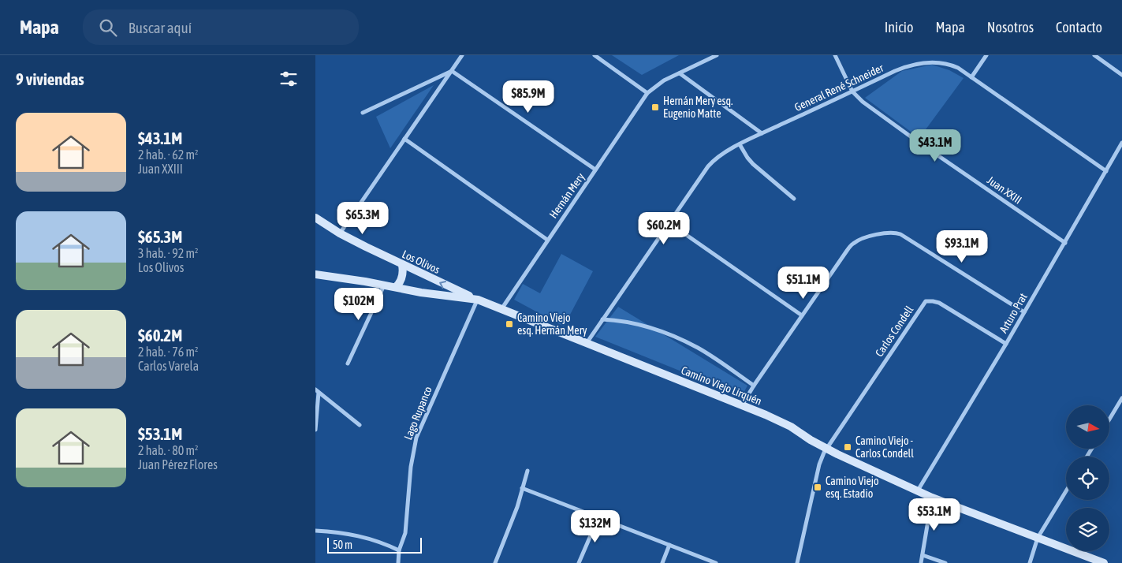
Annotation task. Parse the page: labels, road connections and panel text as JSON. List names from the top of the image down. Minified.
{"streets":{"street":["General René Schneider","Juan XXIII","Hernán Mery","Los Olivos","Arturo Prat","Carlos Condell","Camino Viejo Lirquén","Lago Rupanco"]},"crossings":[["General René Schneider","Juan XXIII"],["General René Schneider","Arturo Prat"],["General René Schneider","Camino Viejo Lirquén"],["Juan XXIII","Arturo Prat"],["Hernán Mery","Camino Viejo Lirquén"],["Los Olivos","Camino Viejo Lirquén"],["Los Olivos","Lago Rupanco"],["Arturo Prat","Carlos Condell"],["Arturo Prat","Camino Viejo Lirquén"],["Carlos Condell","Camino Viejo Lirquén"],["Camino Viejo Lirquén","Lago Rupanco"]],"one_way":["Los Olivos"],"places":{"transit":["Hernán Mery esq. Eugenio Matte","Camino Viejo esq. Hernán Mery","Camino Viejo - Carlos Condell","Camino Viejo esq. Estadio"]},"scale_bar":"50 m","north":"right","page":{"header":"Mapa","search":"Buscar aquí","nav":["Inicio","Mapa","Nosotros","Contacto"],"heading":"9 viviendas","price":["$85.9M","$43.1M","$65.3M","$60.2M","$93.1M","$51.1M","$102M","$53.1M","$132M"],"list":[{"name":"$43.1M","note":"2 hab. · 62 m² · Juan XXIII"},{"name":"$65.3M","note":"3 hab. · 92 m² · Los Olivos"},{"name":"$60.2M","note":"2 hab. · 76 m² · Carlos Varela"},{"name":"$53.1M","note":"2 hab. · 80 m² · Juan Pérez Flores"}],"scale":"50 m"}}
